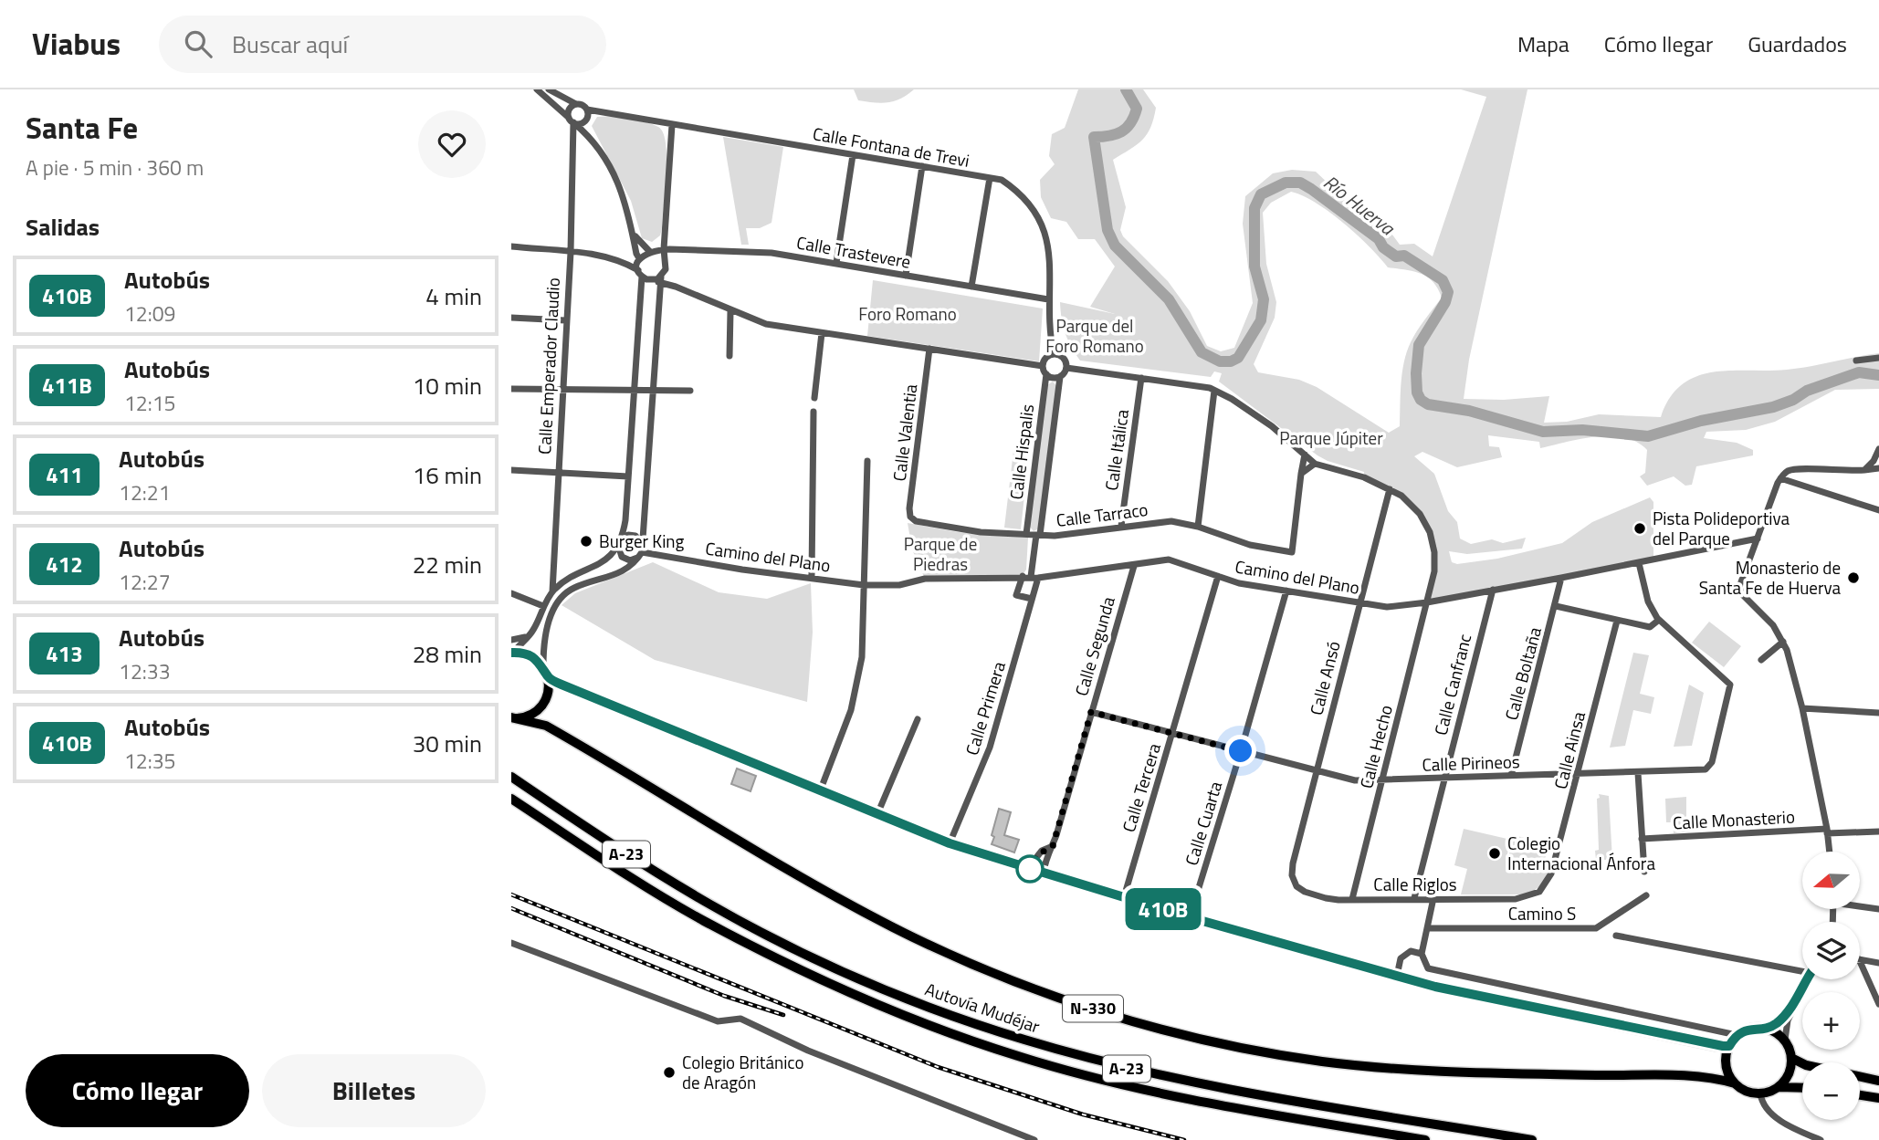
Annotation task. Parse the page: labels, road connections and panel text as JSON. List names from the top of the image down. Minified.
{"streets":{"highway":["A-23","Autovía Mudéjar","N-330"],"street":["Calle Fontana de Trevi","Calle Trastevere","Calle Emperador Claudio","Calle Valentia","Calle Itálica","Calle Hispalis","Calle Tarraco","Camino del Plano","Calle Segunda","Calle Boltaña","Calle Ansó","Calle Canfranc","Calle Primera","Calle Hecho","Calle Ainsa","Calle Pirineos","Calle Tercera","Calle Monasterio","Calle Cuarta","Calle Riglos","Camino S"]},"crossings":[["Calle Fontana de Trevi","Calle Trastevere"],["Calle Fontana de Trevi","Calle Emperador Claudio"],["Calle Fontana de Trevi","Calle Hispalis"],["Calle Valentia","Calle Tarraco"],["Calle Itálica","Calle Tarraco"],["Calle Hispalis","Calle Tarraco"],["Calle Hispalis","Camino del Plano"],["Calle Hispalis","Calle Primera"],["Camino del Plano","Calle Segunda"],["Camino del Plano","Calle Boltaña"],["Camino del Plano","Calle Ansó"],["Camino del Plano","Calle Canfranc"],["Camino del Plano","Calle Primera"],["Camino del Plano","Calle Hecho"],["Camino del Plano","Calle Tercera"],["Camino del Plano","Calle Cuarta"],["Calle Segunda","Calle Pirineos"],["Calle Boltaña","Calle Pirineos"],["Calle Ansó","Calle Hecho"],["Calle Ansó","Calle Pirineos"],["Calle Ansó","Calle Riglos"],["Calle Canfranc","Calle Pirineos"],["Calle Canfranc","Calle Riglos"],["Calle Hecho","Calle Pirineos"],["Calle Hecho","Calle Riglos"],["Calle Ainsa","Calle Pirineos"],["Calle Ainsa","Calle Riglos"],["Calle Pirineos","Calle Tercera"],["Calle Pirineos","Calle Cuarta"]],"water":["Río Huerva"],"parks":["Foro Romano","Parque del Foro Romano","Parque Júpiter","Parque de Piedras"],"places":["Pista Polideportiva del Parque","Burger King","Monasterio de Santa Fe de Huerva","Colegio Internacional Ánfora","Colegio Británico de Aragón"],"lines":["bus line 410B"],"north":"left","page":{"header":"Viabus","search":"Buscar aquí","nav":["Mapa","Cómo llegar","Guardados"],"heading":[["Santa Fe","A pie · 5 min · 360 m"],"Salidas"],"on_map":"410B","list":[{"mark":"410B","name":"Autobús","note":"12:09","value":"4 min"},{"mark":"411B","name":"Autobús","note":"12:15","value":"10 min"},{"mark":"411","name":"Autobús","note":"12:21","value":"16 min"},{"mark":"412","name":"Autobús","note":"12:27","value":"22 min"},{"mark":"413","name":"Autobús","note":"12:33","value":"28 min"},{"mark":"410B","name":"Autobús","note":"12:35","value":"30 min"}],"map_buttons":["+","−"],"buttons":["Cómo llegar","Billetes"]}}
